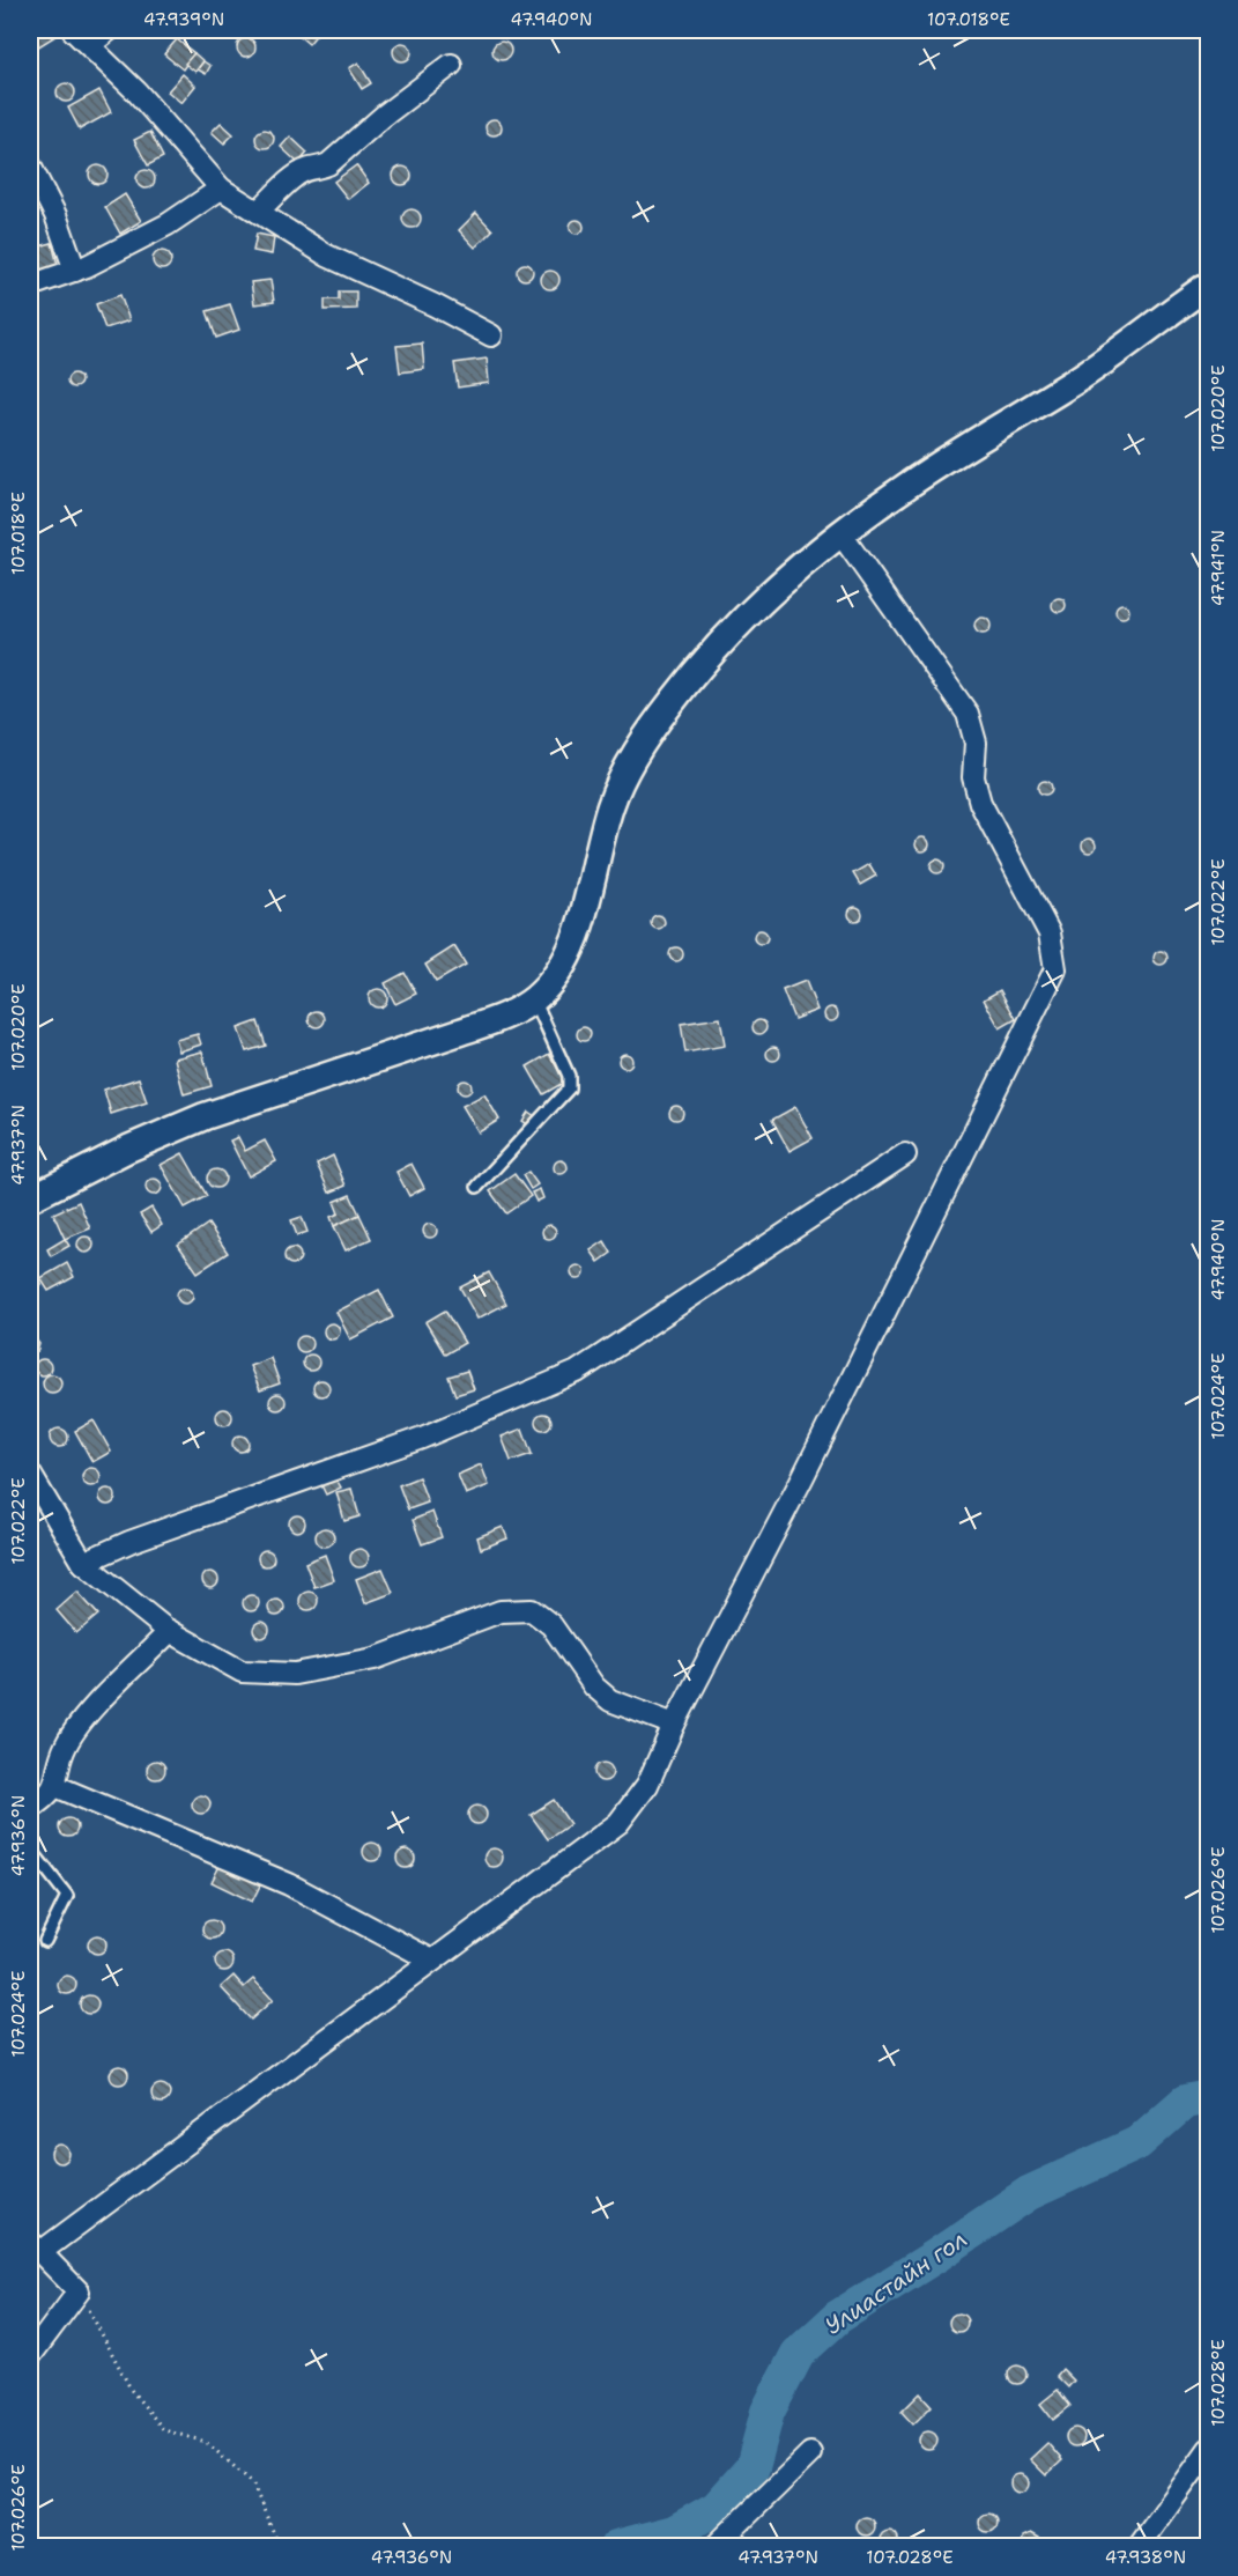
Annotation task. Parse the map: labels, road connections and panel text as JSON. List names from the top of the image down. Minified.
{"water":["Улиастайн гол"],"coordinates":["47.939°N","47.940°N","107.018°E","107.020°E","47.941°N","107.022°E","47.937°N","107.024°E","47.936°N","107.026°E","107.028°E","47.938°N"]}
